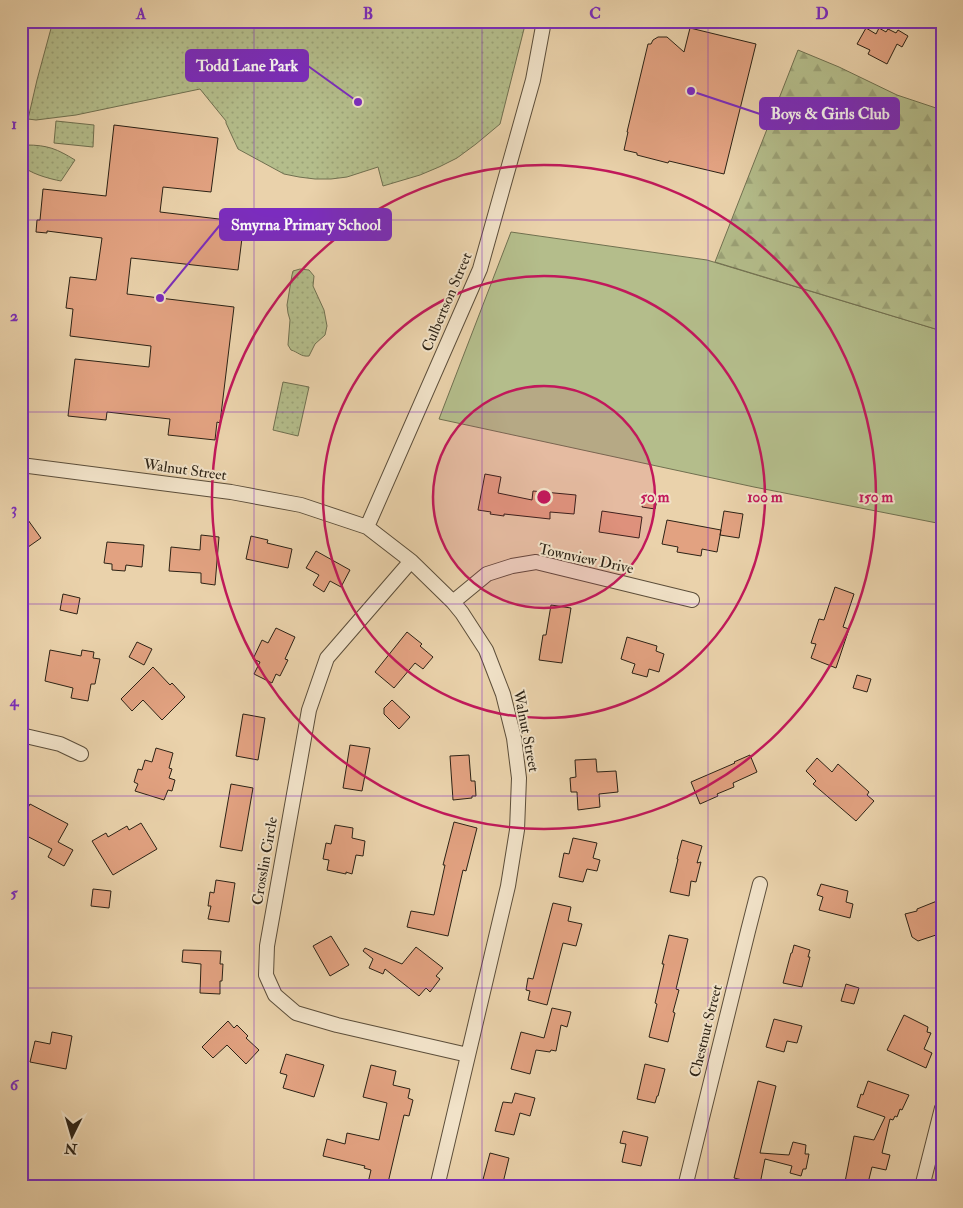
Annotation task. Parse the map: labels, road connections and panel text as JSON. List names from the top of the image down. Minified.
{"streets":{"street":["Culbertson Street","Walnut Street","Townview Drive","Crosslin Circle","Chestnut Street"]},"crossings":[["Culbertson Street","Walnut Street"],["Walnut Street","Townview Drive"],["Walnut Street","Crosslin Circle"]],"places":["Boys & Girls Club","Todd Lane Park","Smyrna Primary School"],"north":"bottom","grid":{"columns":["A","B","C","D"],"rows":["1","2","3","4","5","6"]},"rings":["50 m","100 m","150 m"]}
